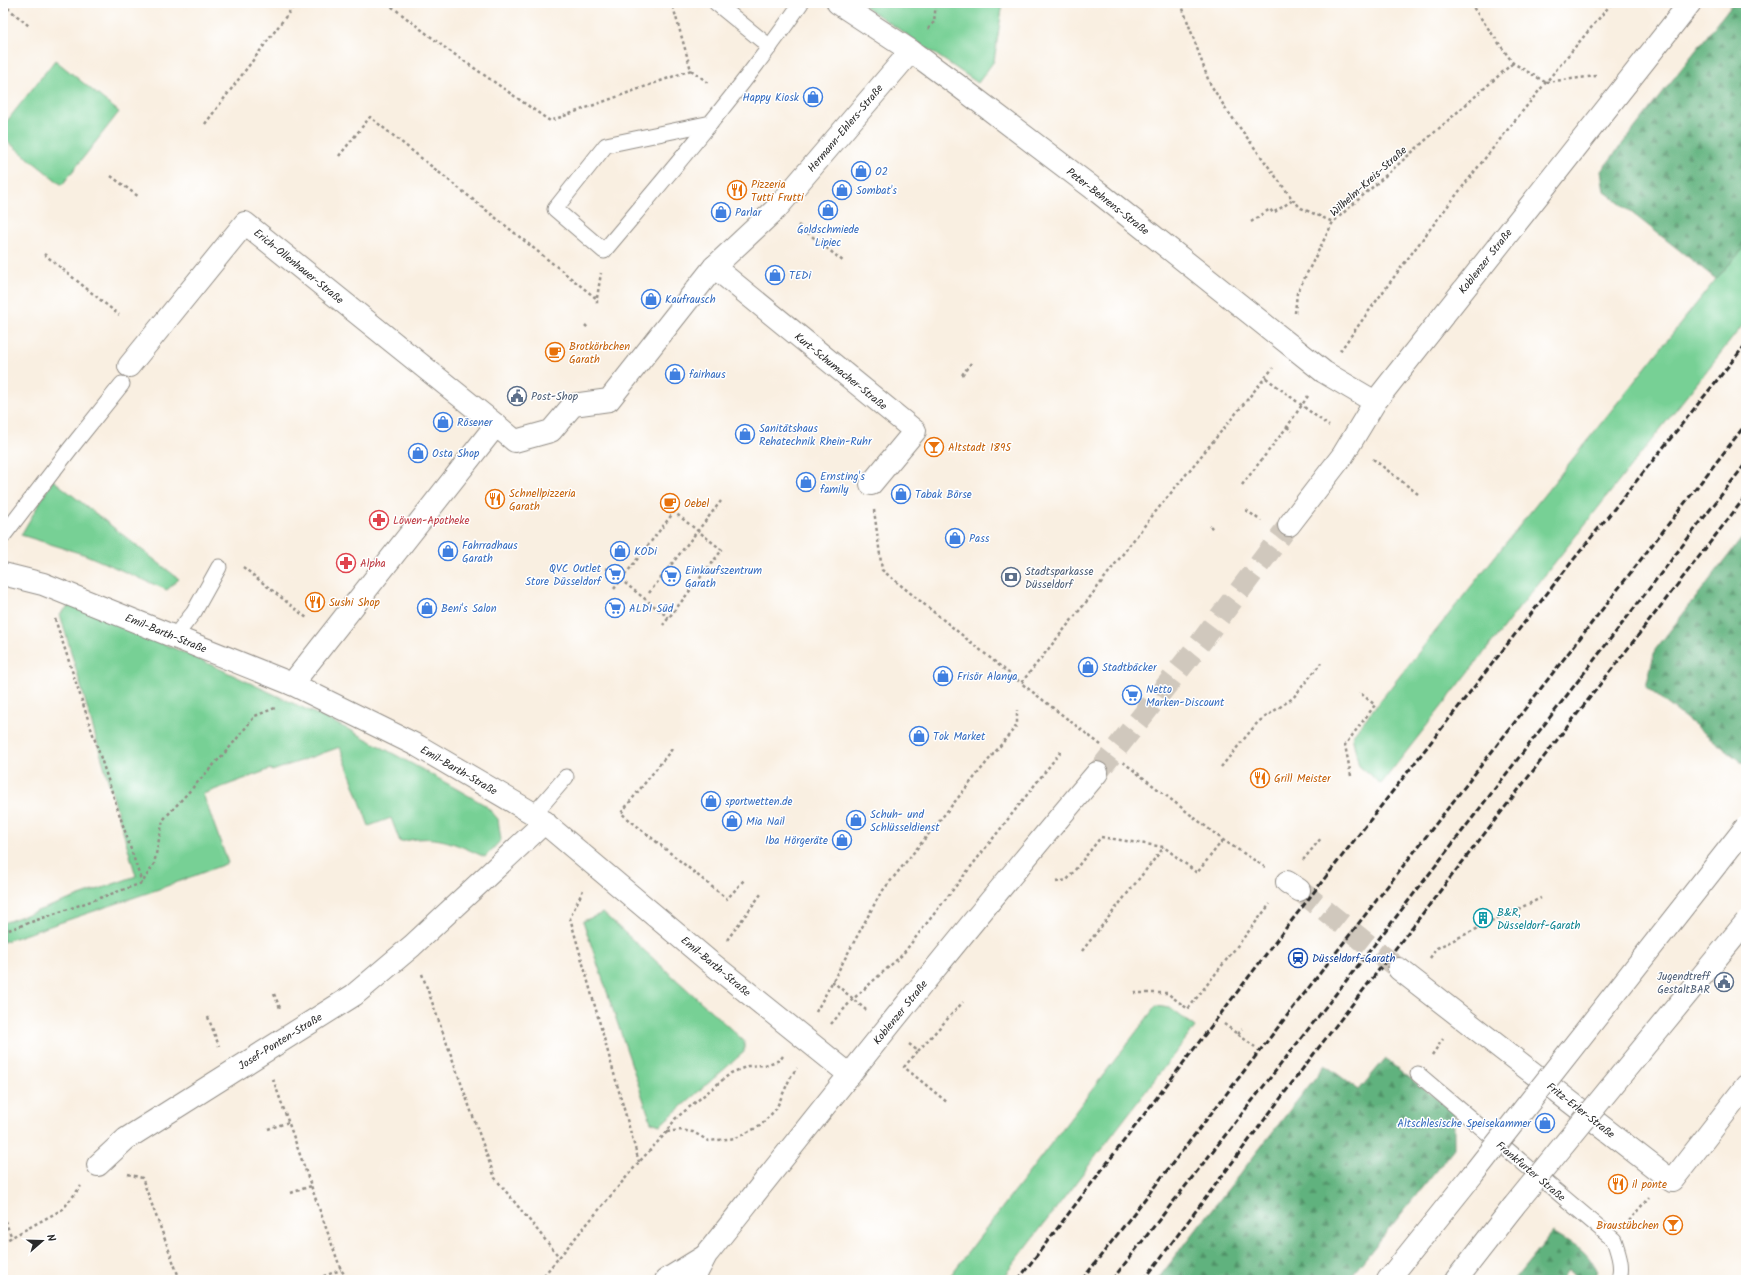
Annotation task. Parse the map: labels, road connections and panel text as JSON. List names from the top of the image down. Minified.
{"streets":{"main road":["Hermann-Ehlers-Straße","Peter-Behrens-Straße","Koblenzer Straße","Erich-Ollenhauer-Straße","Kurt-Schumacher-Straße","Emil-Barth-Straße","Josef-Ponten-Straße","Fritz-Erler-Straße"],"lane":["Frankfurter Straße"],"path":["Wilhelm-Kreis-Straße"]},"crossings":[["Hermann-Ehlers-Straße","Peter-Behrens-Straße"],["Hermann-Ehlers-Straße","Erich-Ollenhauer-Straße"],["Hermann-Ehlers-Straße","Kurt-Schumacher-Straße"],["Wilhelm-Kreis-Straße","Peter-Behrens-Straße"],["Peter-Behrens-Straße","Koblenzer Straße"],["Koblenzer Straße","Emil-Barth-Straße"],["Emil-Barth-Straße","Josef-Ponten-Straße"]],"places":{"shop":["Happy Kiosk","O2","Sombat's","Goldschmiede Lipiec","Parlar","TEDi","Kaufrausch","fairhaus","Rösener","Sanitätshaus Rehatechnik Rhein-Ruhr","Osta Shop","Ernsting's family","Tabak Börse","Pass","Fahrradhaus Garath","KODi","Beni's Salon","Stadtbäcker","Frisör Alanya","Tok Market","sportwetten.de","Schuh- und Schlüsseldienst","Mia Nail","Iba Hörgeräte","Altschlesische Speisekammer"],"restaurant":["Pizzeria Tutti Frutti","Schnellpizzeria Garath","Sushi Shop","Grill Meister","il ponte"],"cafe":["Brotkörbchen Garath","Oebel"],"public building":["Post-Shop","Jugendtreff GestaltBAR"],"bar":["Altstadt 1895","Braustübchen"],"pharmacy":["Löwen-Apotheke","Alpha"],"supermarket":["QVC Outlet Store Düsseldorf","Einkaufszentrum Garath","ALDI Süd","Netto Marken-Discount"],"bank":["Stadtsparkasse Düsseldorf"],"building":["B&R, Düsseldorf-Garath"],"station":["Düsseldorf-Garath"]},"north":"right"}
